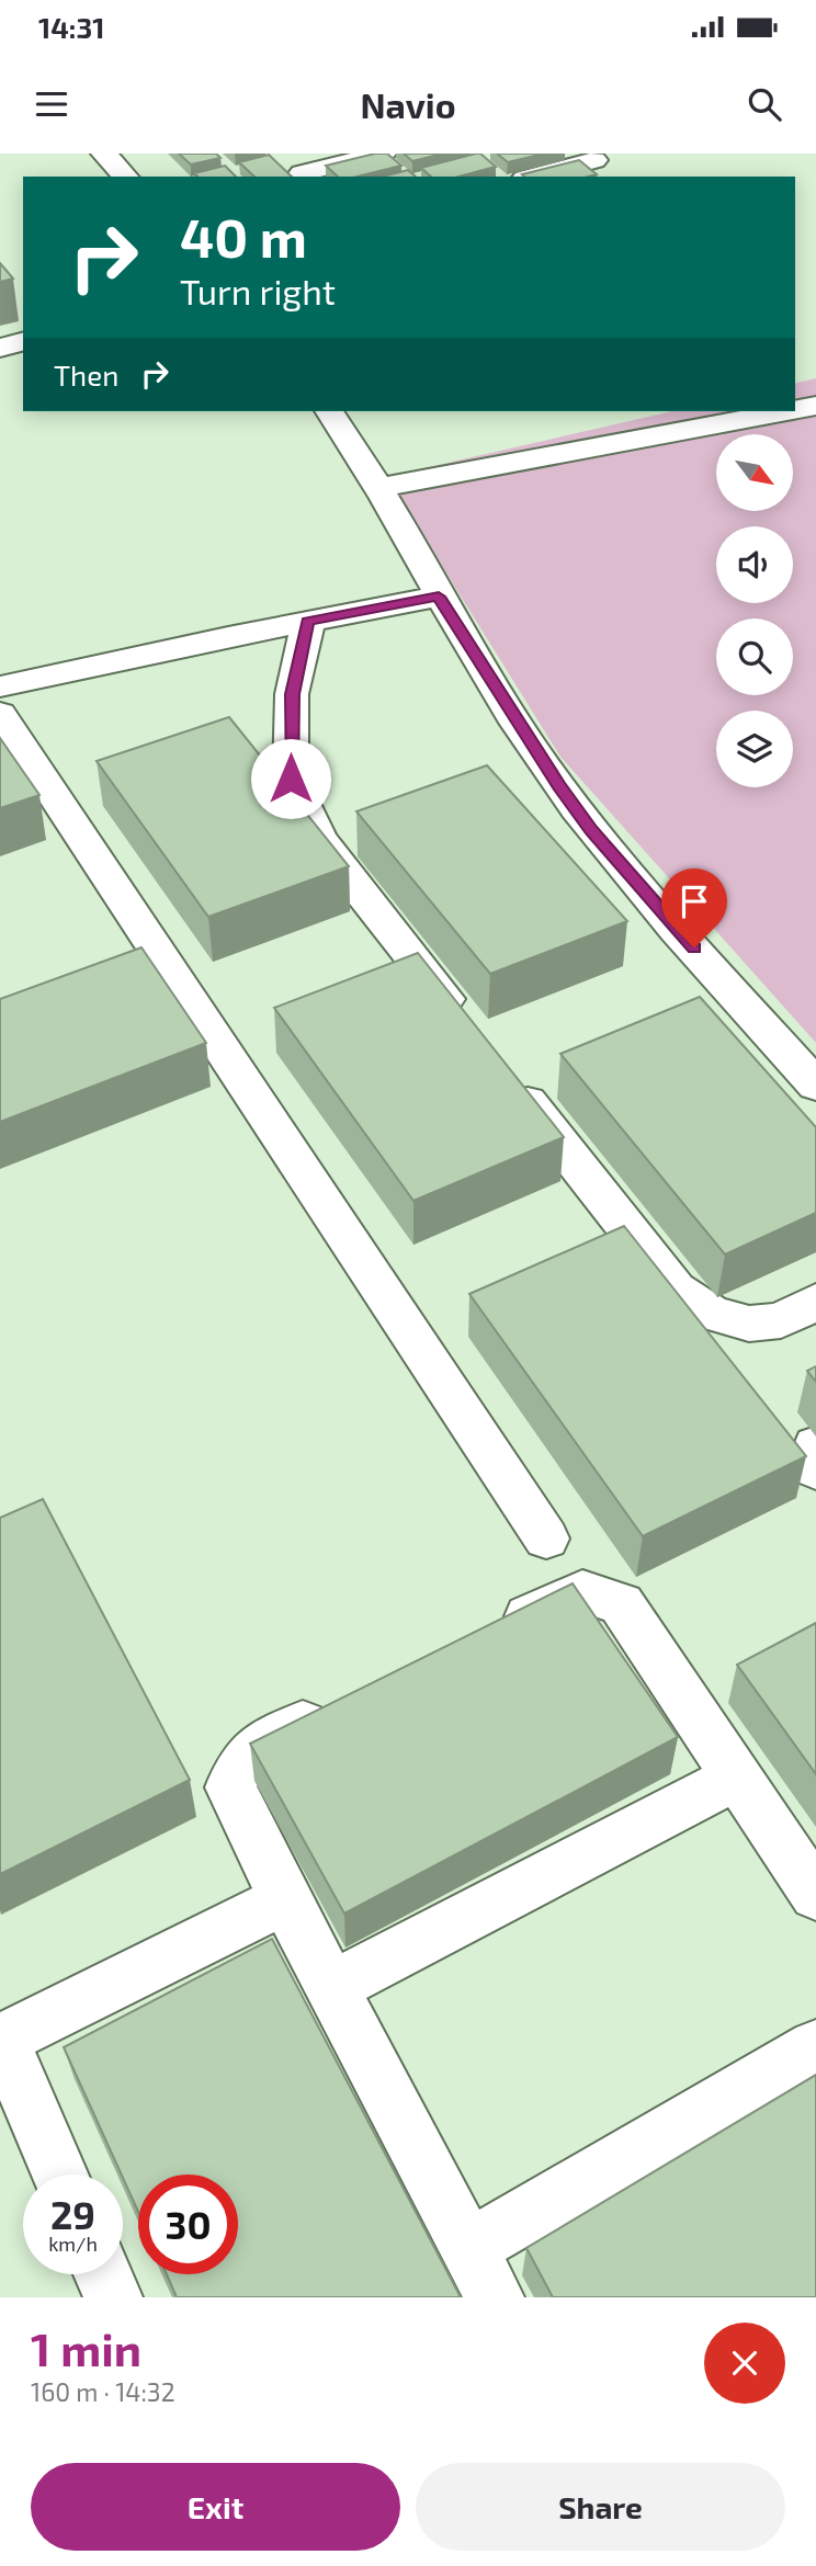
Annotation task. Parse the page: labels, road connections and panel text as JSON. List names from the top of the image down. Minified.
{"north":"bottom right","page":{"status":"14:31","header":"Navio","turn":["40 m","Turn right"],"then":"Then","speed":"29 km/h","limit":"30","heading":["1 min","160 m · 14:32"],"buttons":["Exit","Share"]}}
